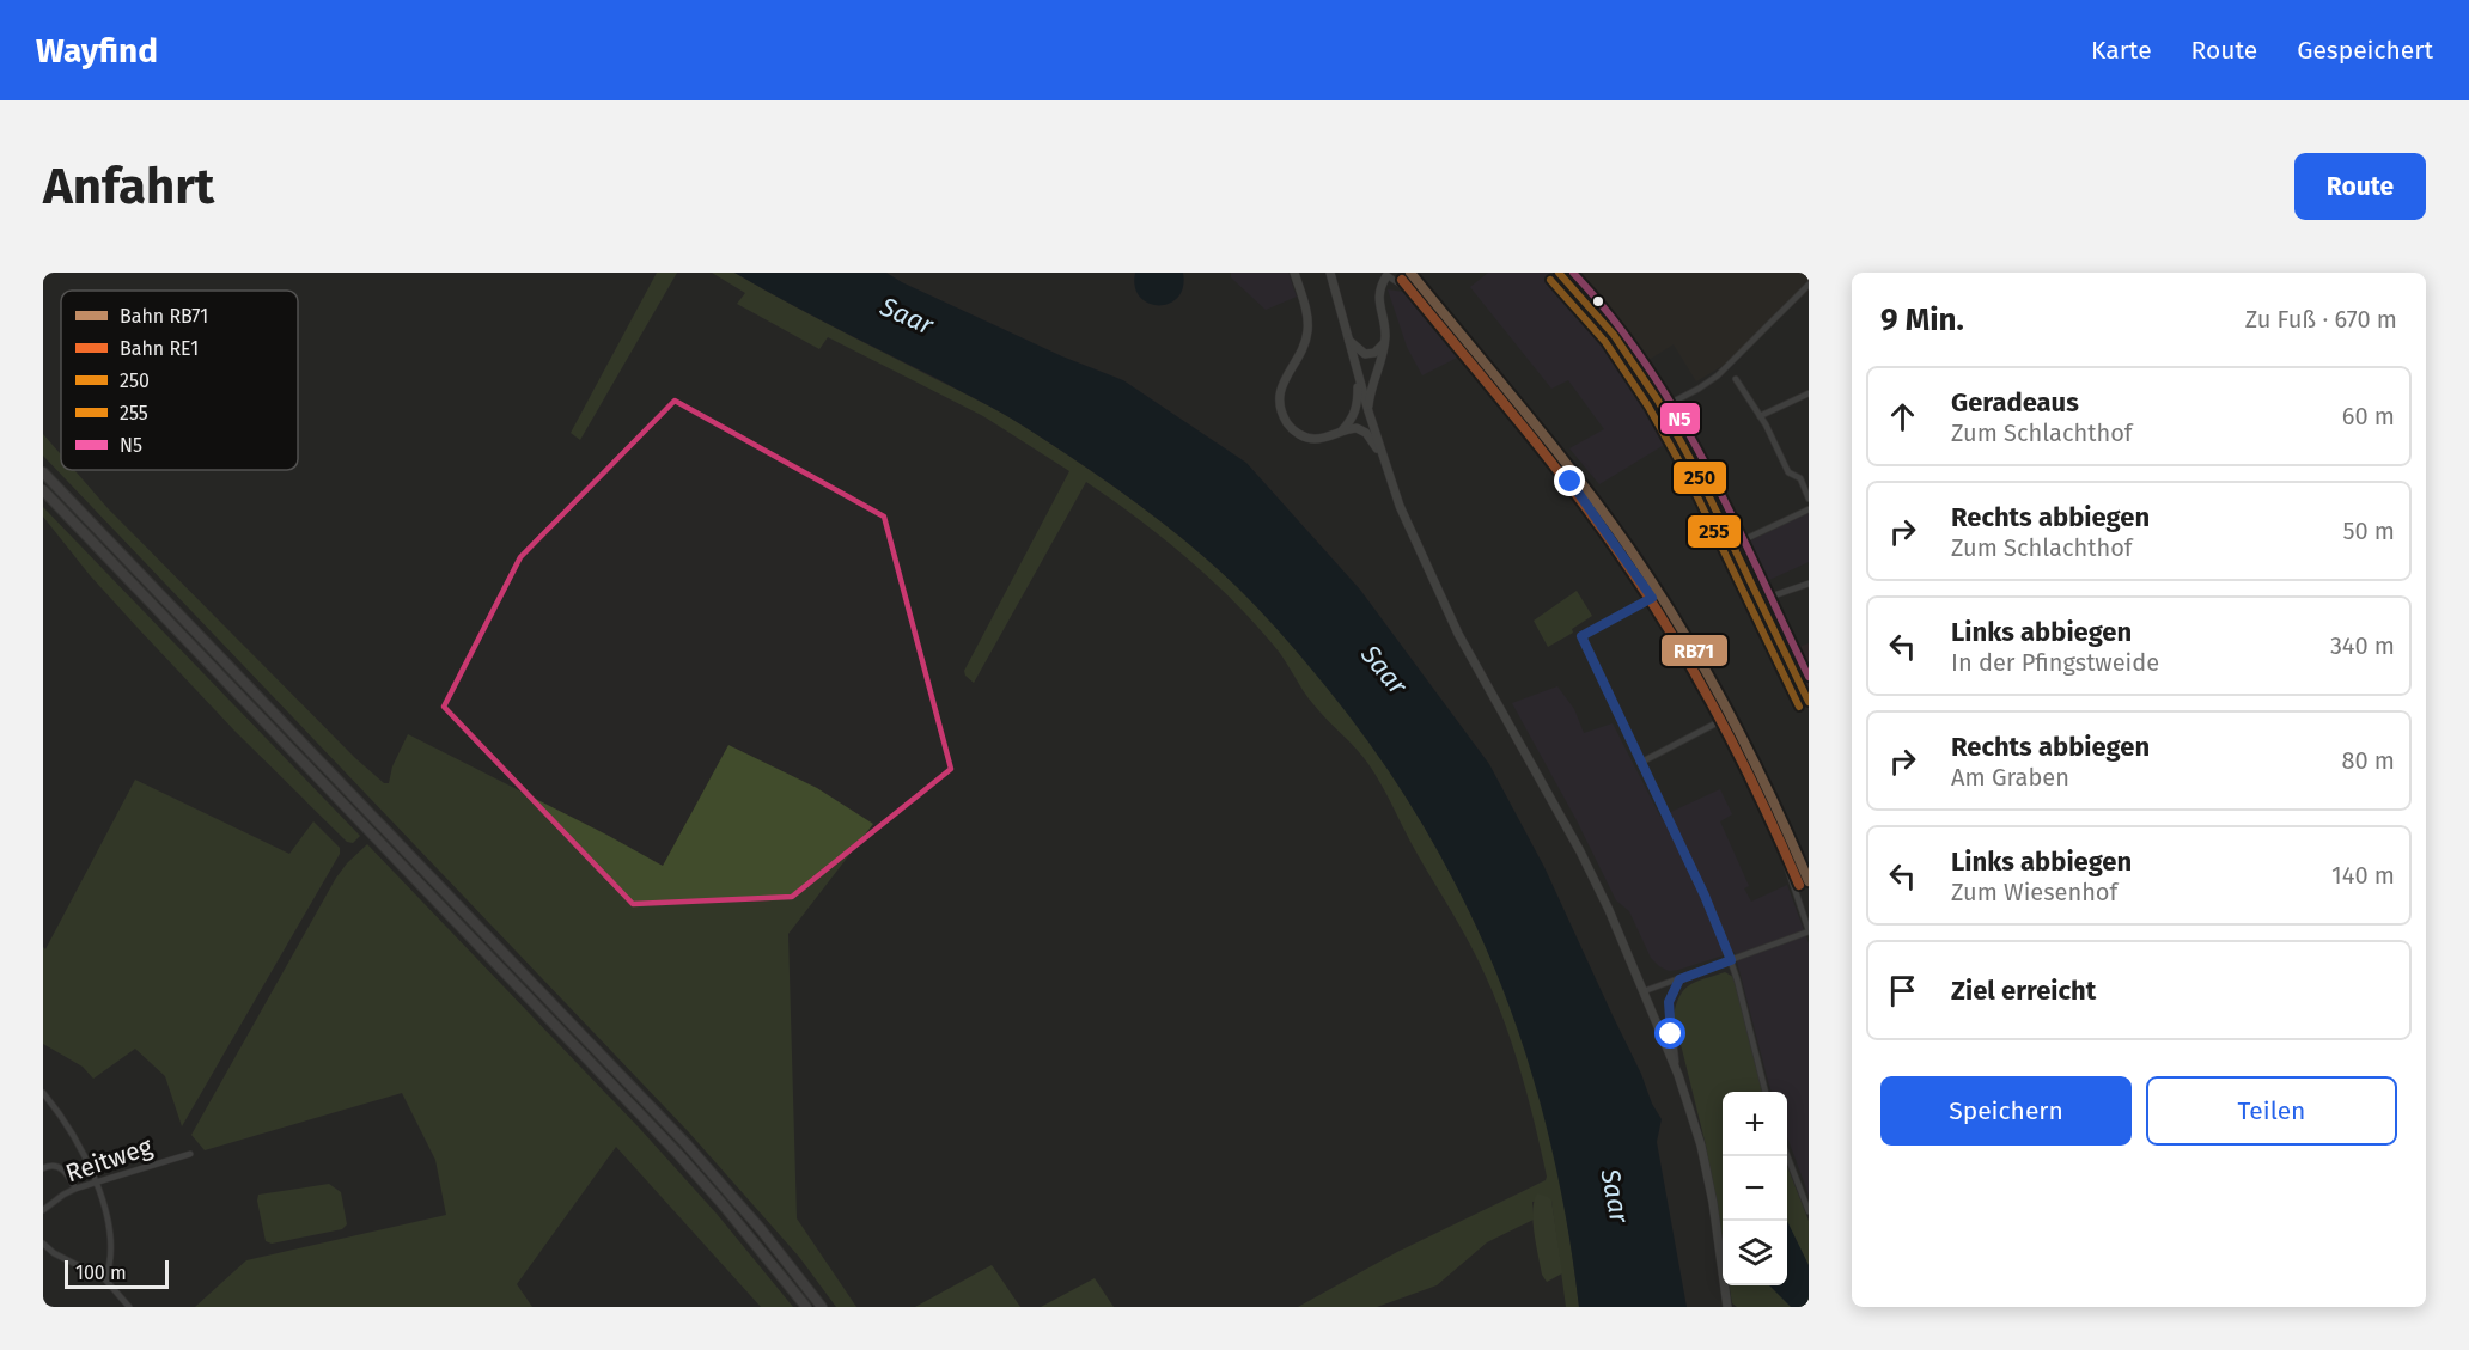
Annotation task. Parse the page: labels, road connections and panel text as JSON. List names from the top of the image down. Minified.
{"streets":{"street":["Reitweg"]},"water":["Saar"],"lines":["rail line RB71","transit line 250","transit line N5","rail line RE1","transit line 255"],"legend":["Bahn RB71","Bahn RE1","250","255","N5"],"scale_bar":"100 m","page":{"header":"Wayfind","nav":["Karte","Route","Gespeichert"],"buttons":["Route",["Speichern","Teilen"]],"title":"Anfahrt","heading":["9 Min.","Zu Fuß · 670 m"],"list":[["Geradeaus","Zum Schlachthof","60 m"],["Rechts abbiegen","Zum Schlachthof","50 m"],["Links abbiegen","In der Pfingstweide","340 m"],["Rechts abbiegen","Am Graben","80 m"],["Links abbiegen","Zum Wiesenhof","140 m"],"Ziel erreicht"],"map_buttons":["+","−"],"scale":"100 m"}}
